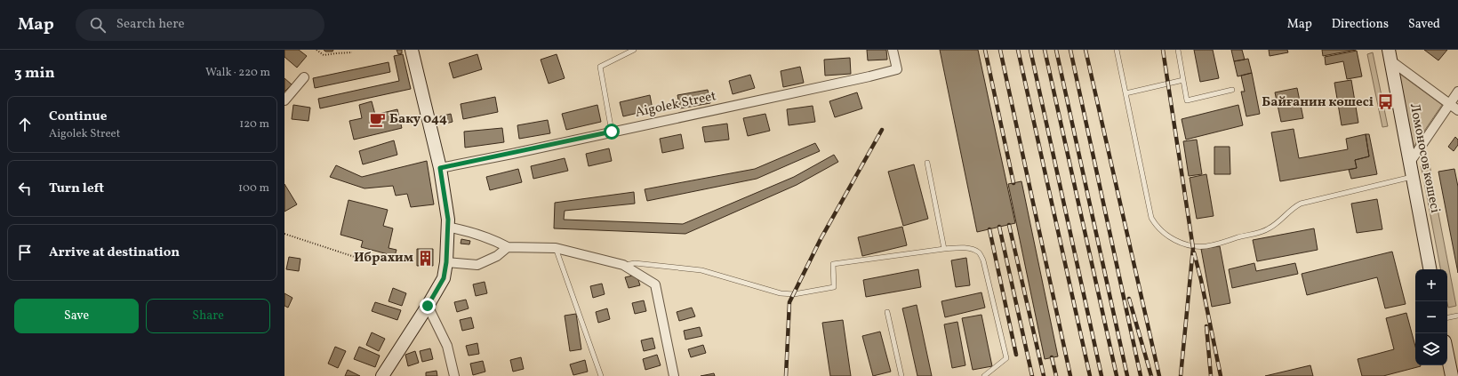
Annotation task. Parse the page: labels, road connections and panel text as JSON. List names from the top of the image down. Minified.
{"streets":{"street":["Aigolek Street","Ломоносов көшесі"]},"places":{"bus stop":["Байғанин көшесі"],"cafe":["Баку 044"],"building":["Ибрахим"]},"page":{"header":"Map","search":"Search here","nav":["Map","Directions","Saved"],"heading":["3 min","Walk · 220 m"],"list":[["Continue","Aigolek Street","120 m"],["Turn left","100 m"],"Arrive at destination"],"map_buttons":["+","−"],"buttons":["Save","Share"]}}
